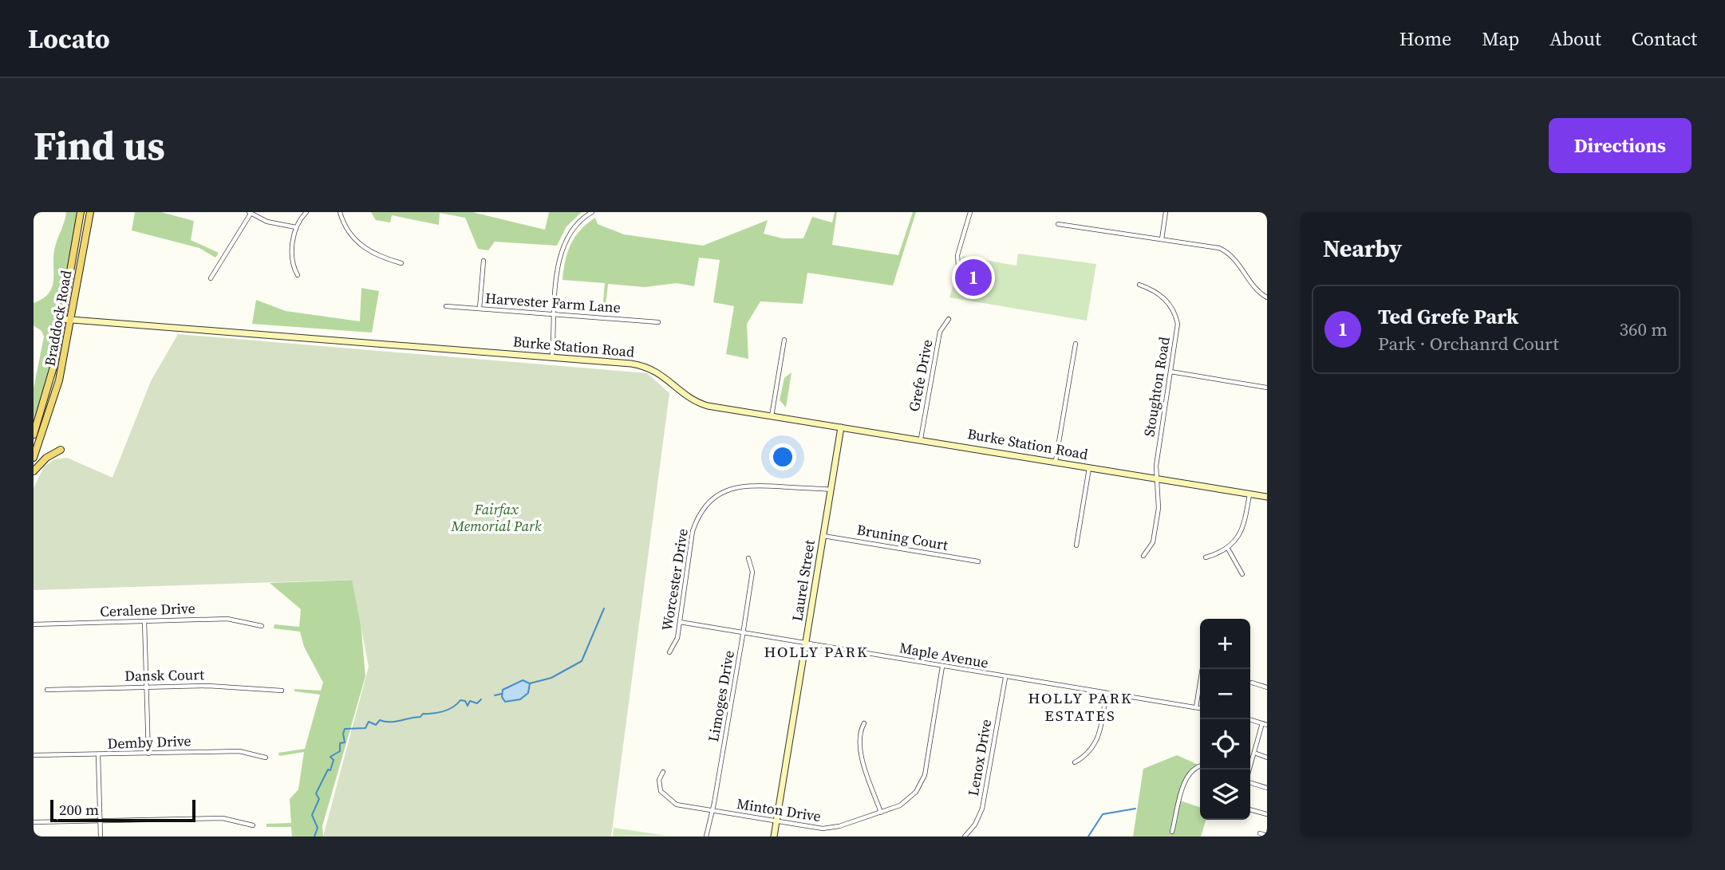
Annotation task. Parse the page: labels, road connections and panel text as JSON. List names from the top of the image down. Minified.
{"streets":{"main road":["Braddock Road"],"street":["Harvester Farm Lane","Burke Station Road","Grefe Drive","Stoughton Road","Bruning Court","Worcester Drive","Laurel Street","Ceralene Drive","Maple Avenue","Dansk Court","Limoges Drive","Demby Drive","Lenox Drive","Minton Drive"]},"crossings":[["Braddock Road","Burke Station Road"],["Burke Station Road","Grefe Drive"],["Burke Station Road","Stoughton Road"],["Burke Station Road","Laurel Street"],["Bruning Court","Laurel Street"],["Worcester Drive","Laurel Street"],["Worcester Drive","Maple Avenue"],["Laurel Street","Maple Avenue"],["Laurel Street","Minton Drive"],["Maple Avenue","Limoges Drive"],["Maple Avenue","Lenox Drive"],["Maple Avenue","Minton Drive"],["Limoges Drive","Minton Drive"]],"districts":["HOLLY PARK","HOLLY PARK ESTATES"],"parks":["Fairfax Memorial Park"],"scale_bar":"200 m","page":{"header":"Locato","nav":["Home","Map","About","Contact"],"buttons":"Directions","title":"Find us","heading":"Nearby","pins":"1","list":[{"mark":"1","name":"Ted Grefe Park","note":"Park · Orchanrd Court","value":"360 m"}],"map_buttons":["+","−"],"scale":"200 m"}}
